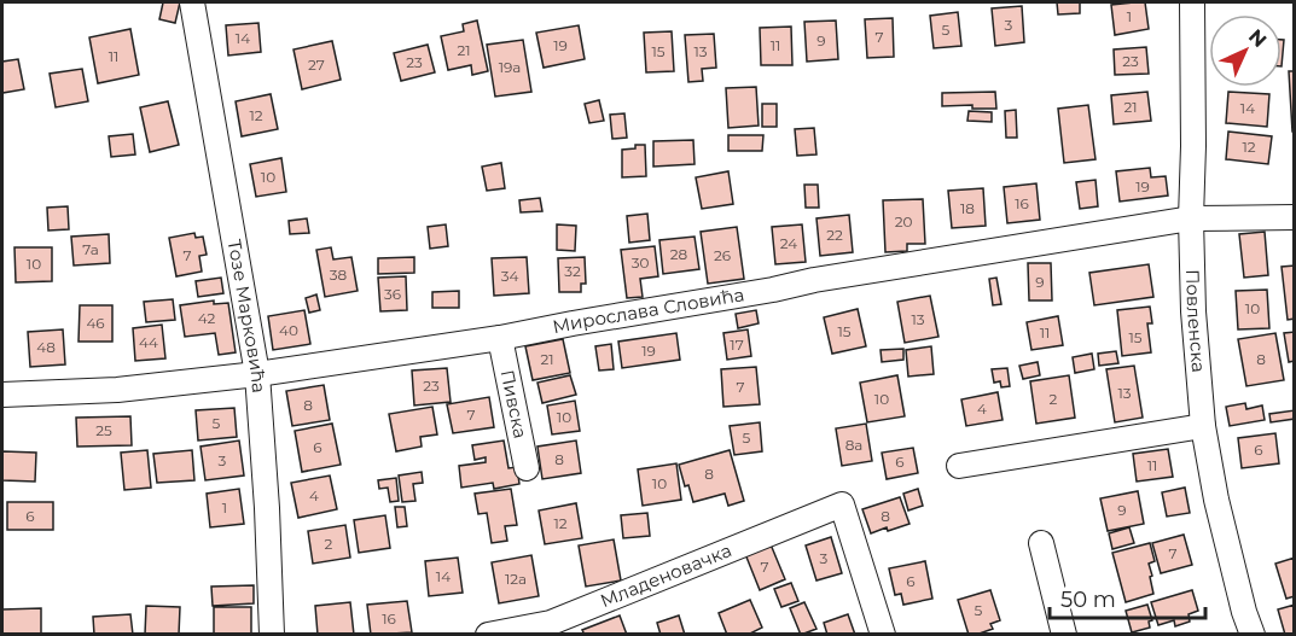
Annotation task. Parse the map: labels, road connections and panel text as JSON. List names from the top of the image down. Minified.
{"streets":{"street":["Мирослава Словића","Тозе Марковића","Повленска","Пивска","Младеновачка"]},"crossings":[["Мирослава Словића","Тозе Марковића"],["Мирослава Словића","Повленска"],["Мирослава Словића","Пивска"]],"house_numbers":["1","3","5","7","14","9","19","11","21","15","13","11","23","23","27","19a","21","14","12","12","10","19","16","18","20","22","24","7a","28","7","26","30","10","32","38","34","9","36","10","42","13","46","40","15","11","15","44","17","48","19","21","8","23","7","13","10","2","8","4","7","10","5","25","5","8a","6","6","8","3","6","11","8","10","4","1","9","6","8","12","2","7","3","7","14","12a","6","5","16"],"scale_bar":"50 m","north":"top right"}
